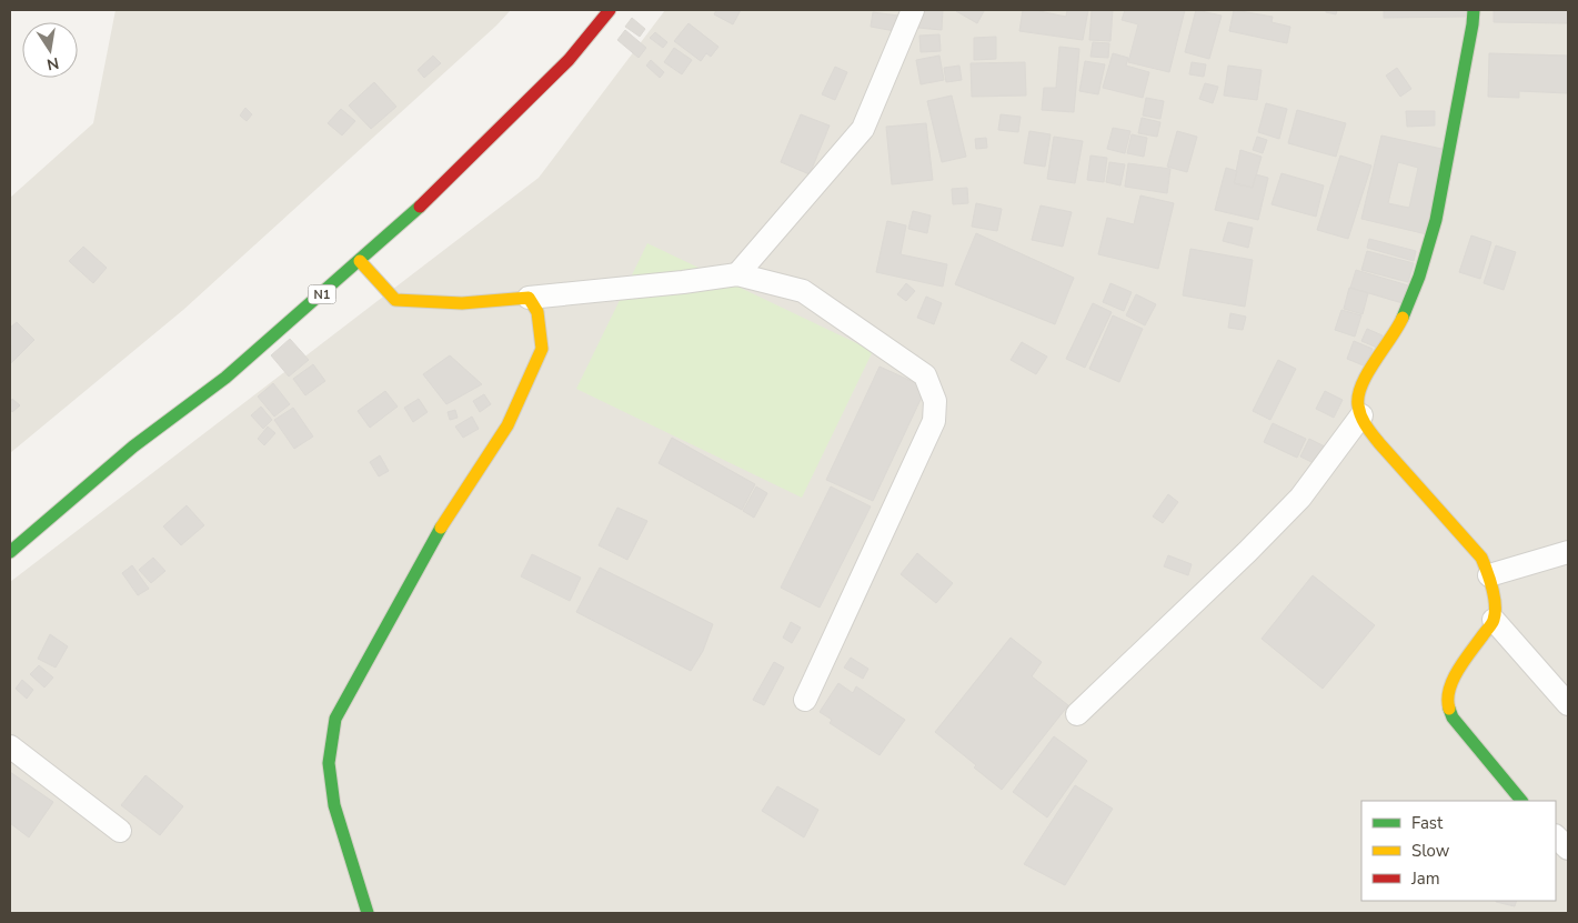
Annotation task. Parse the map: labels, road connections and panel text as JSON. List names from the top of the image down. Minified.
{"streets":{"main road":["N1"]},"legend":["Fast","Slow","Jam"],"north":"bottom"}
